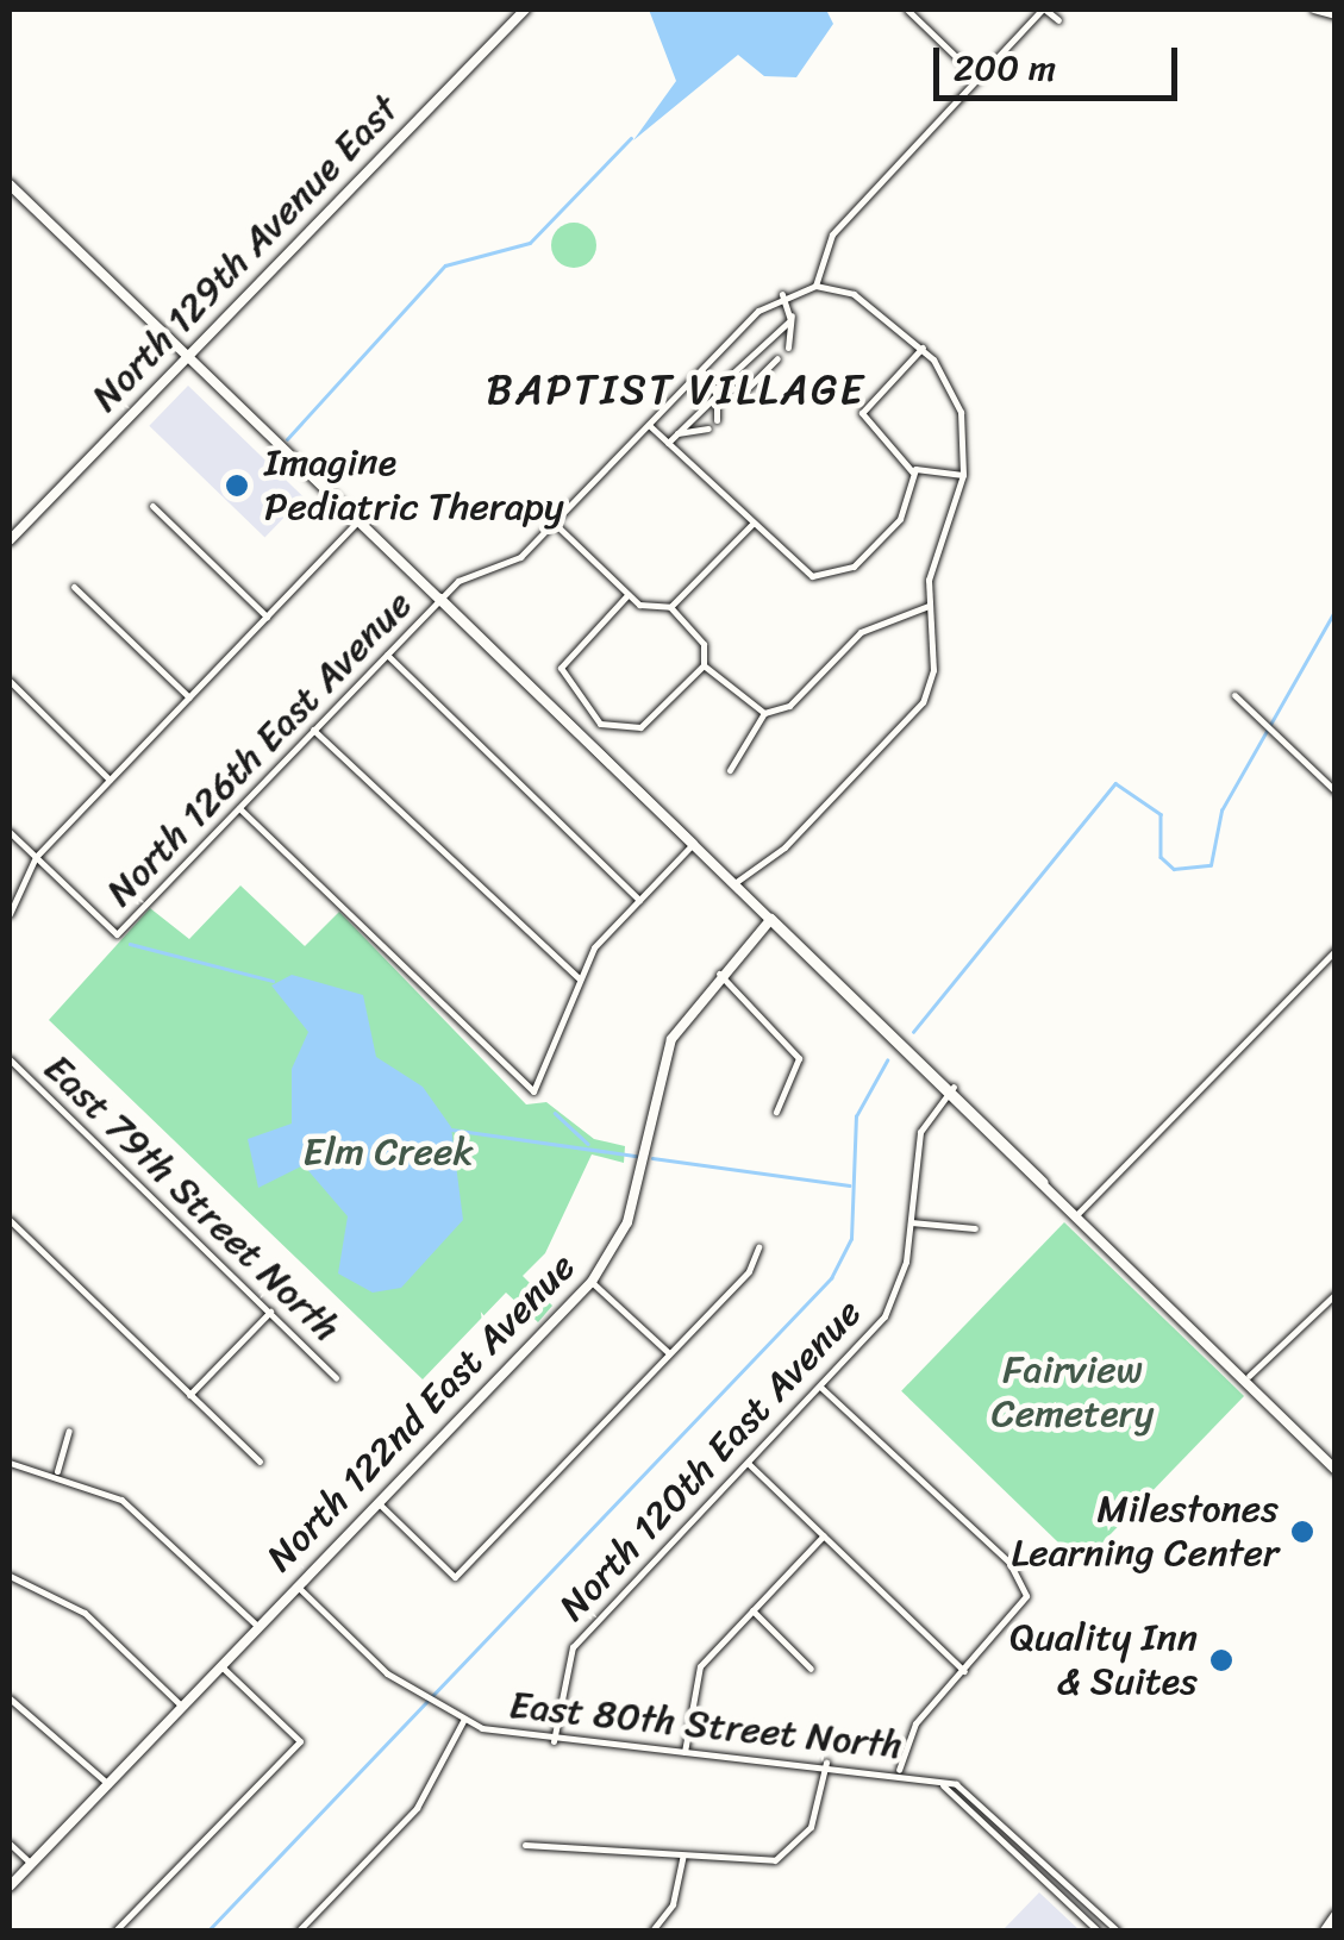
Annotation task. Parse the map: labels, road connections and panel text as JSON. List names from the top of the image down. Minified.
{"streets":{"main road":["North 129th Avenue East","North 122nd East Avenue"],"street":["North 126th East Avenue","East 79th Street North","North 120th East Avenue","East 80th Street North"]},"crossings":[["North 122nd East Avenue","East 80th Street North"],["North 120th East Avenue","East 80th Street North"]],"districts":["BAPTIST VILLAGE"],"parks":["Elm Creek","Fairview Cemetery"],"places":["Imagine Pediatric Therapy","Milestones Learning Center","Quality Inn & Suites"],"scale_bar":"200 m"}
